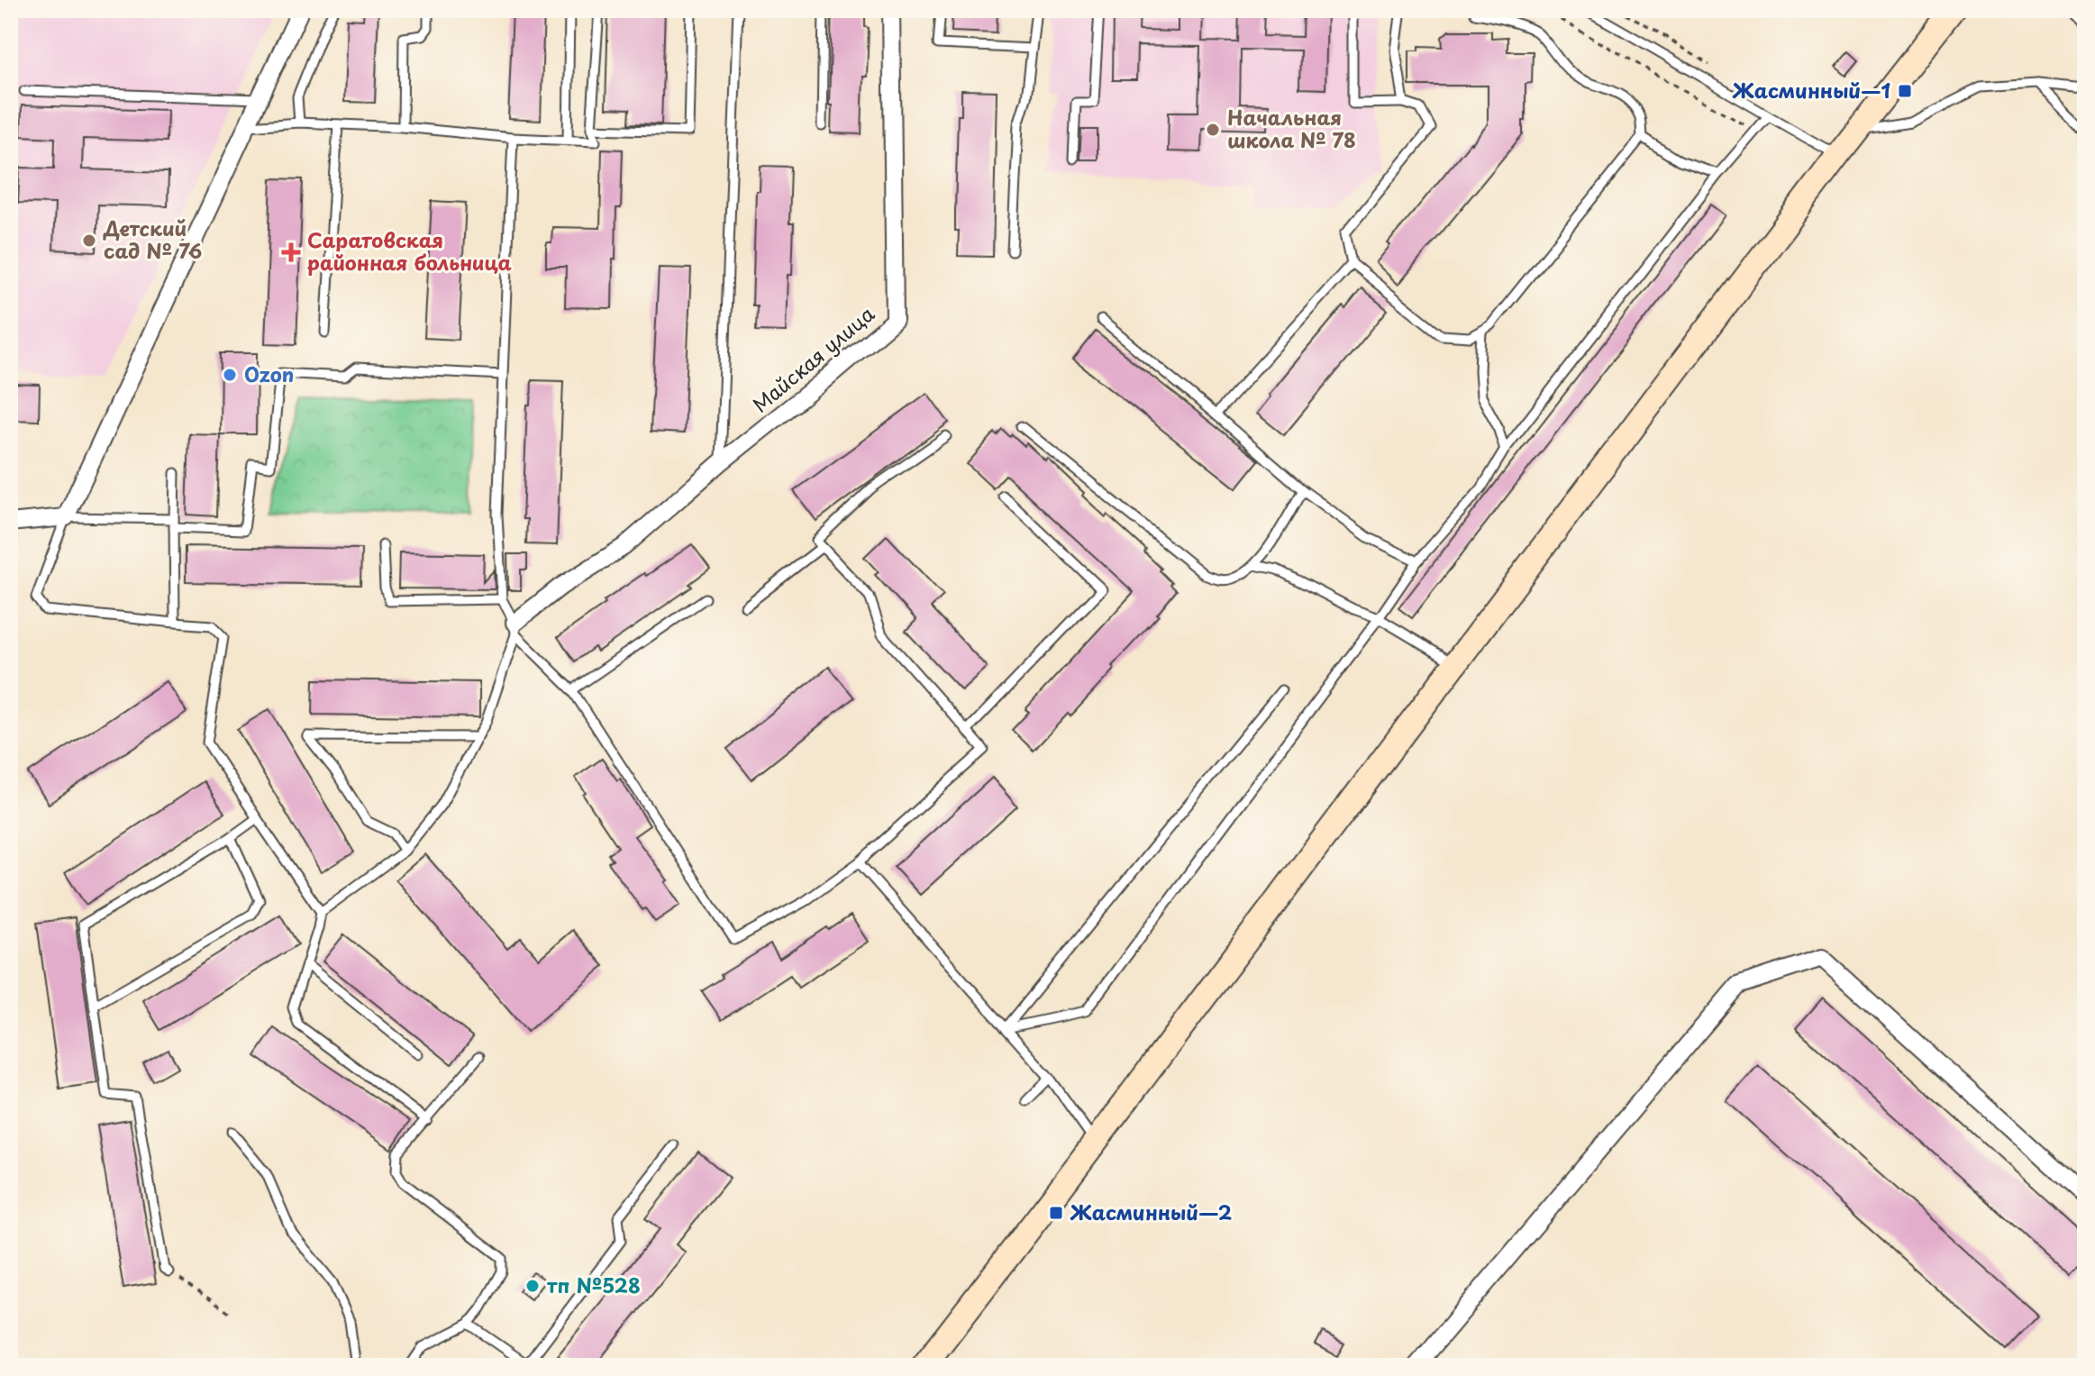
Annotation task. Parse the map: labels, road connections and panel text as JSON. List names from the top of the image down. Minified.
{"streets":{"street":["Майская улица"]},"places":{"transit":["Жасминный—1","Жасминный—2"],"other":["Начальная школа № 78","Детский сад № 76","Ozon","тп №528"],"health":["Саратовская районная больница"]}}
